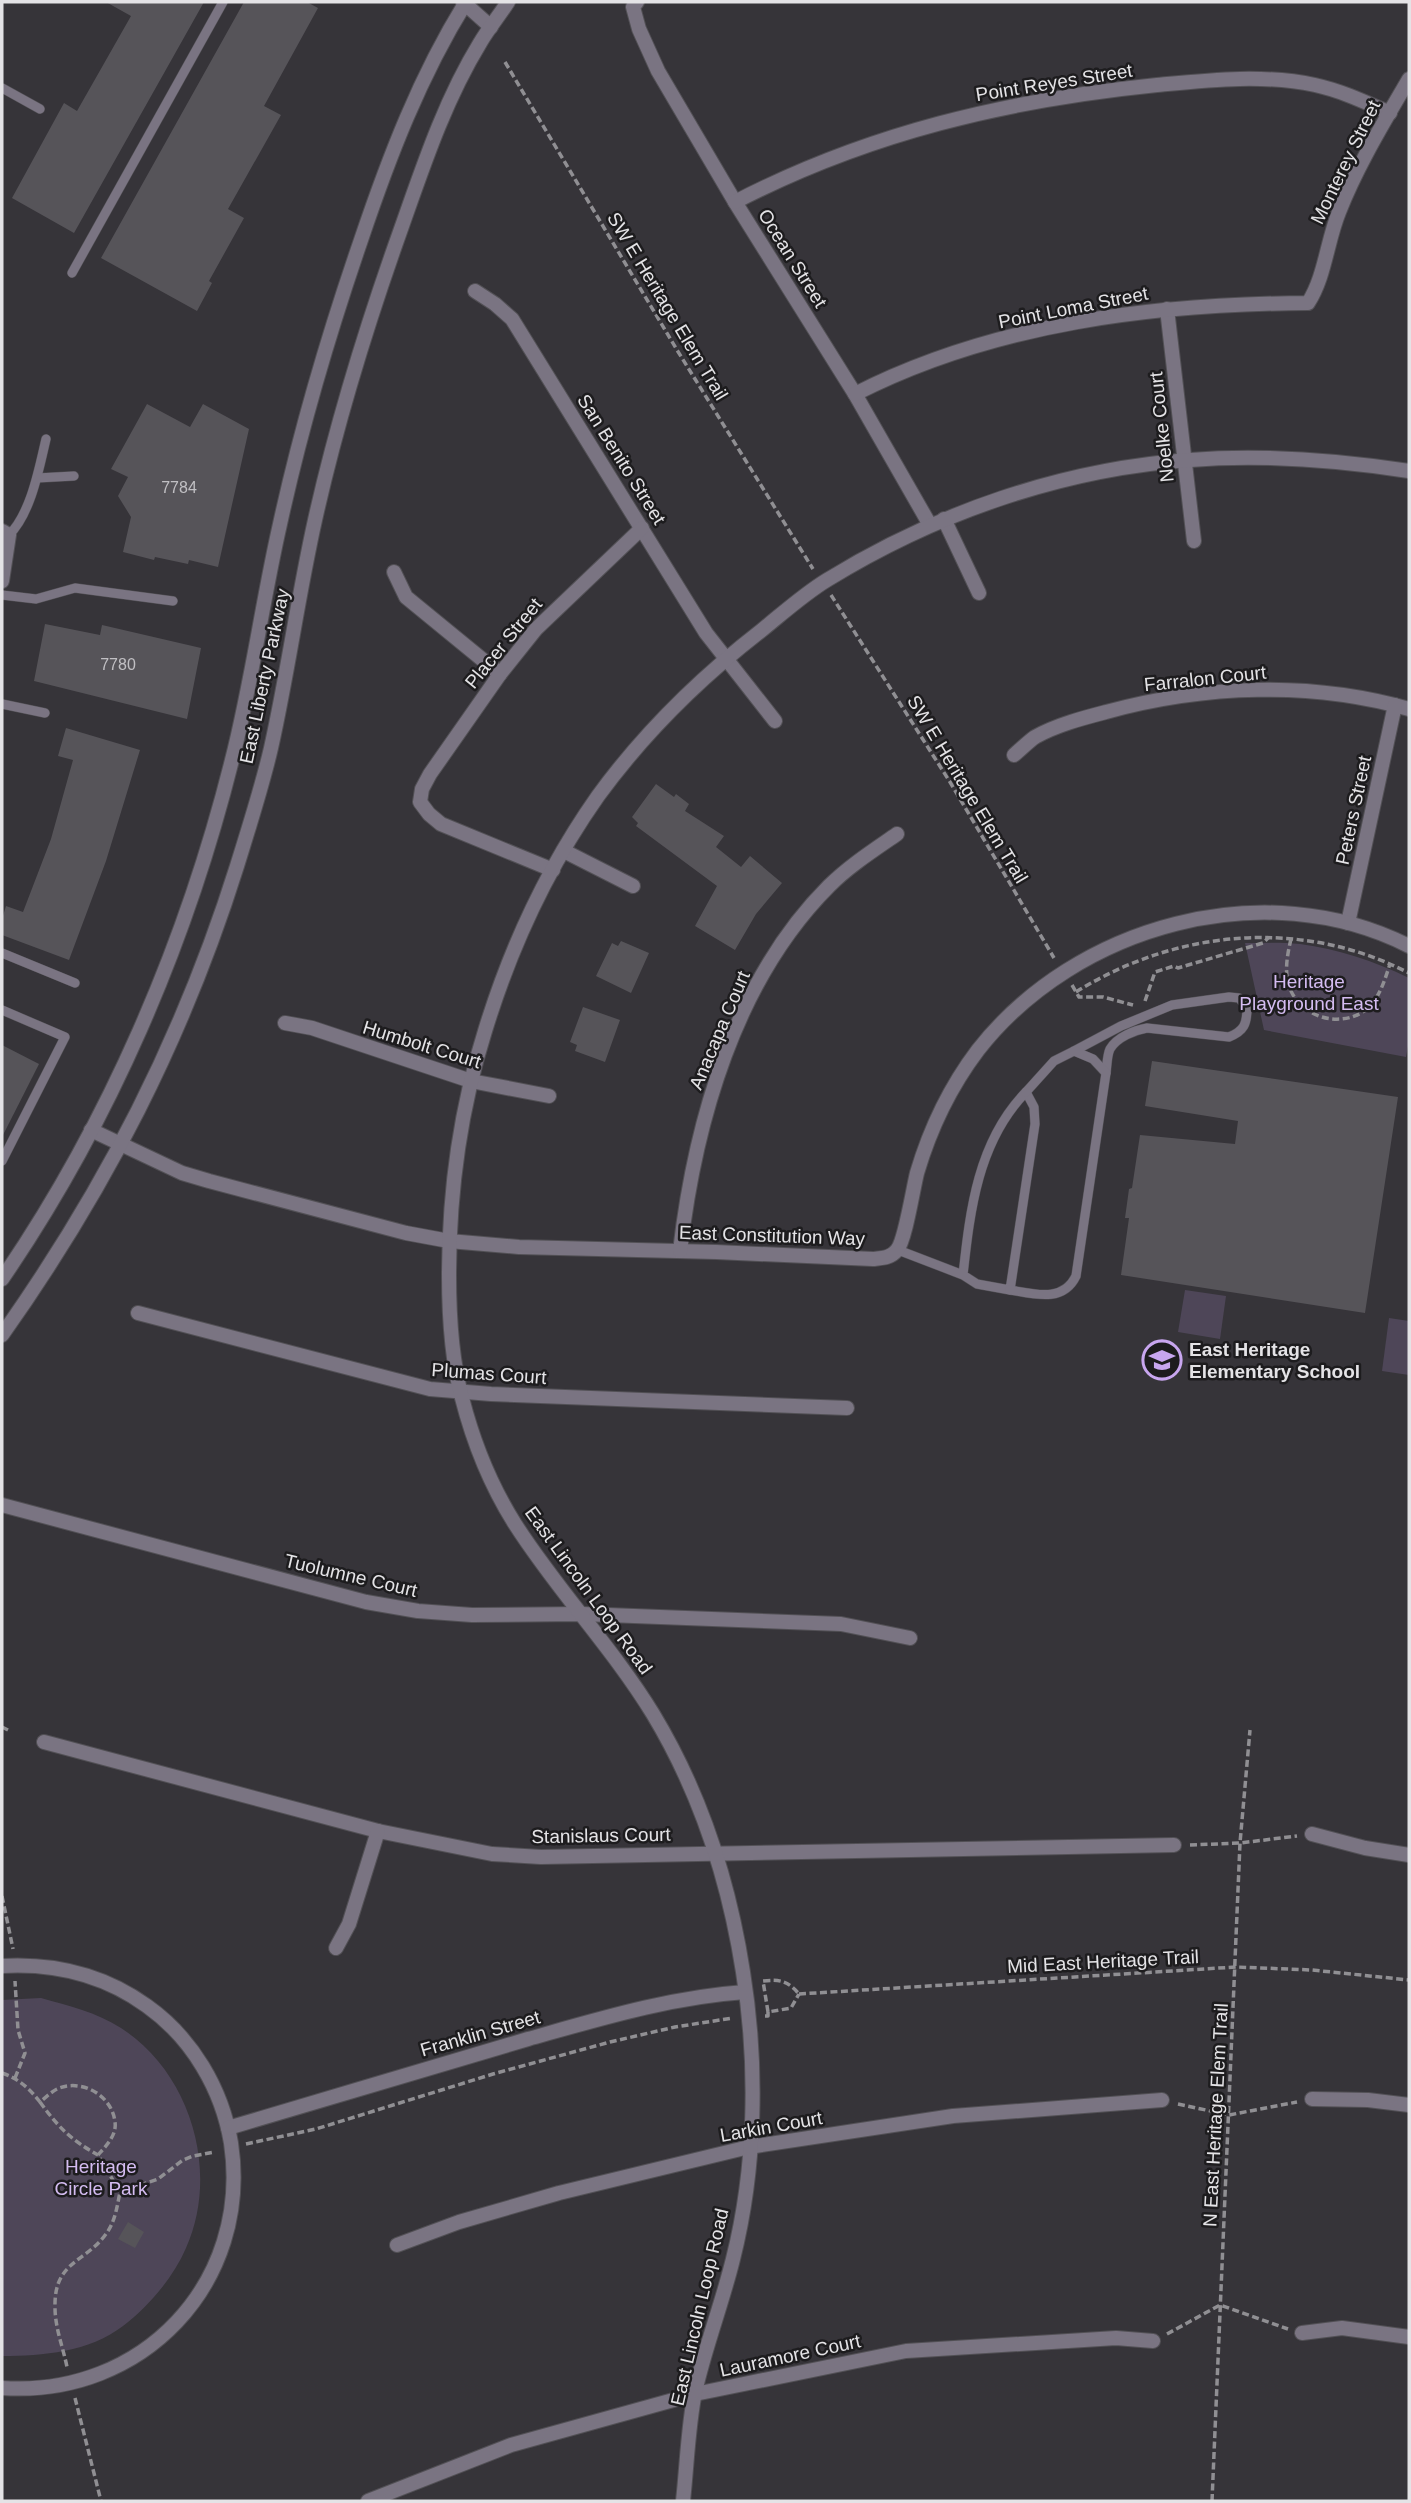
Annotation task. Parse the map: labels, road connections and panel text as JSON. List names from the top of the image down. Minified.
{"streets":{"street":["Point Reyes Street","Monterey Street","Ocean Street","Point Loma Street","Noelke Court","San Benito Street","Placer Street","East Liberty Parkway","Farralon Court","Peters Street","Anacapa Court","Humbolt Court","East Constitution Way","Plumas Court","Tuolumne Court","East Lincoln Loop Road","Stanislaus Court","Franklin Street","Larkin Court","Lauramore Court"],"path":["SW E Heritage Elem Trail","Mid East Heritage Trail","N East Heritage Elem Trail"]},"crossings":[["Point Reyes Street","Monterey Street"],["Point Reyes Street","Ocean Street"],["Monterey Street","Point Loma Street"],["Ocean Street","Point Loma Street"],["Ocean Street","East Lincoln Loop Road"],["Point Loma Street","Noelke Court"],["Noelke Court","East Lincoln Loop Road"],["San Benito Street","Placer Street"],["San Benito Street","East Lincoln Loop Road"],["Placer Street","East Lincoln Loop Road"],["East Liberty Parkway","East Constitution Way"],["Farralon Court","Peters Street"],["Anacapa Court","East Constitution Way"],["Humbolt Court","East Lincoln Loop Road"],["East Constitution Way","East Lincoln Loop Road"],["Plumas Court","East Lincoln Loop Road"],["Tuolumne Court","East Lincoln Loop Road"],["East Lincoln Loop Road","Stanislaus Court"],["East Lincoln Loop Road","Franklin Street"],["East Lincoln Loop Road","Larkin Court"],["East Lincoln Loop Road","Lauramore Court"],["Mid East Heritage Trail","N East Heritage Elem Trail"]],"parks":["Heritage Playground East","Heritage Circle Park"],"places":{"school or university":["East Heritage Elementary School"]},"house_numbers":["7784","7780"]}
